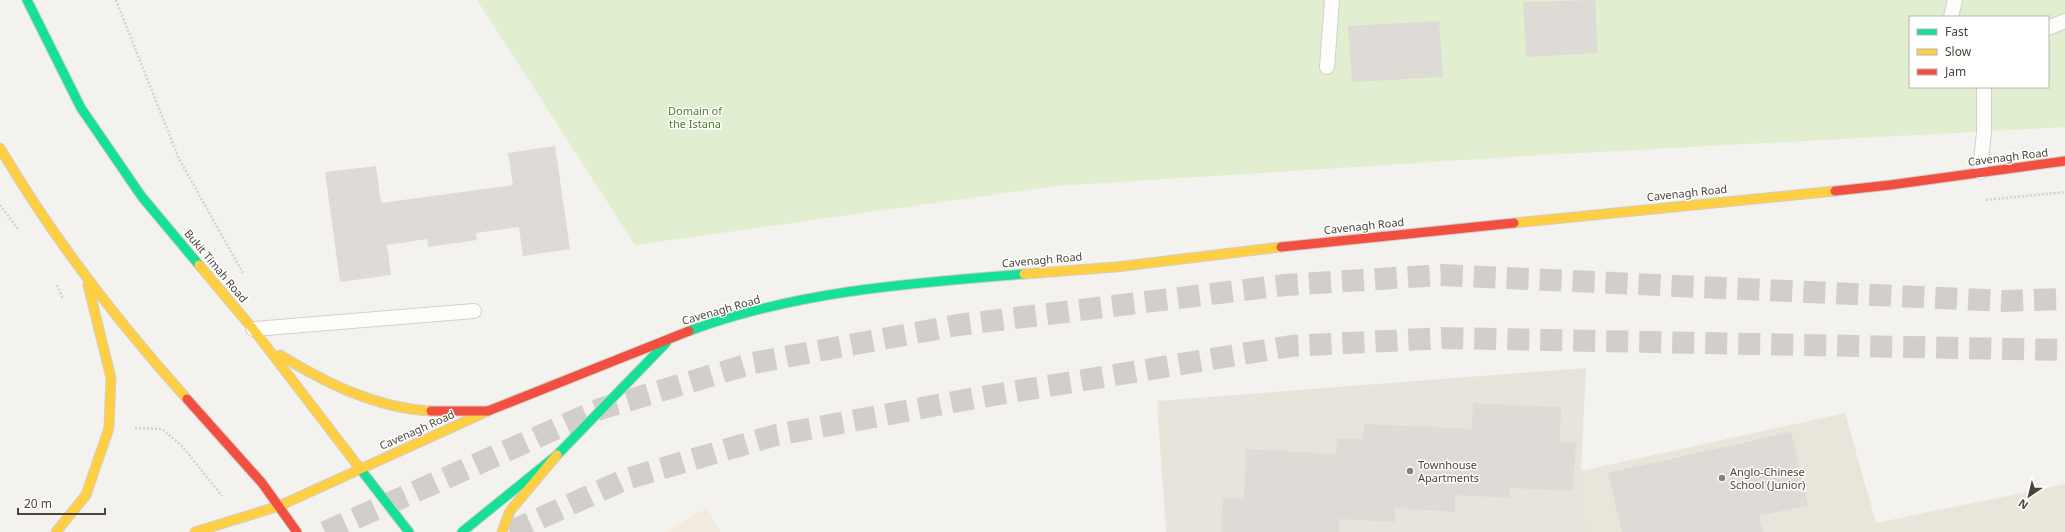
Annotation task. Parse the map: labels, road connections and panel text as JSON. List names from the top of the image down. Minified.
{"streets":{"main road":["Cavenagh Road","Bukit Timah Road"]},"crossings":[["Cavenagh Road","Bukit Timah Road"]],"parks":["Domain of the Istana"],"places":["Townhouse Apartments","Anglo-Chinese School (Junior)"],"legend":["Fast","Slow","Jam"],"scale_bar":"20 m","north":"bottom left"}
